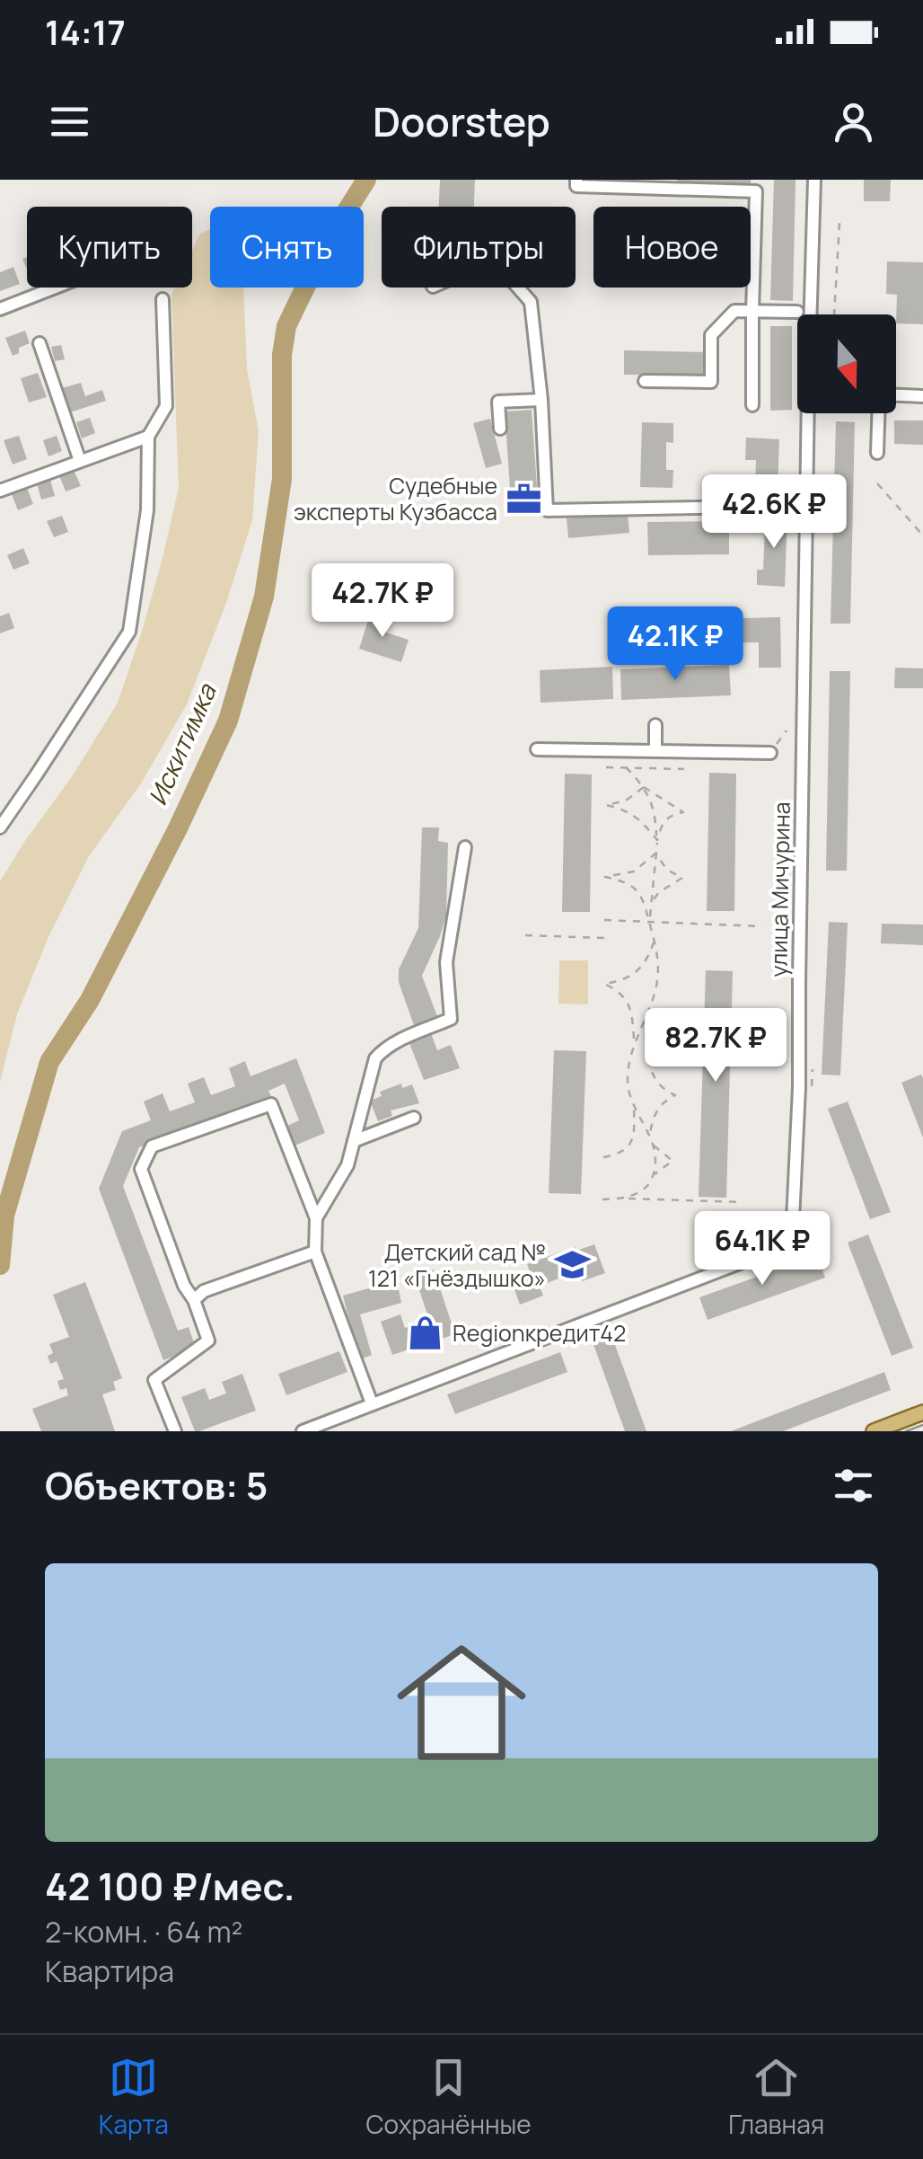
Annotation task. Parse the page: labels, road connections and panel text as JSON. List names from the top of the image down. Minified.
{"streets":{"street":["улица Мичурина"]},"water":["Искитимка"],"places":{"office":["Судебные эксперты Кузбасса"],"school or university":["Детский сад № 121 «Гнёздышко»"],"shop":["Regionкредит42"]},"north":"bottom","page":{"status":"14:17","header":"Doorstep","chip":["Купить","Снять","Фильтры","Новое"],"price":["42.6K ₽","42.7K ₽","42.1K ₽","82.7K ₽","64.1K ₽"],"heading":"Объектов: 5","list":[{"name":"42 100 ₽/мес.","note":"2-комн. · 64 m² · Квартира"}],"tabs":["Карта","Сохранённые","Главная"]}}
